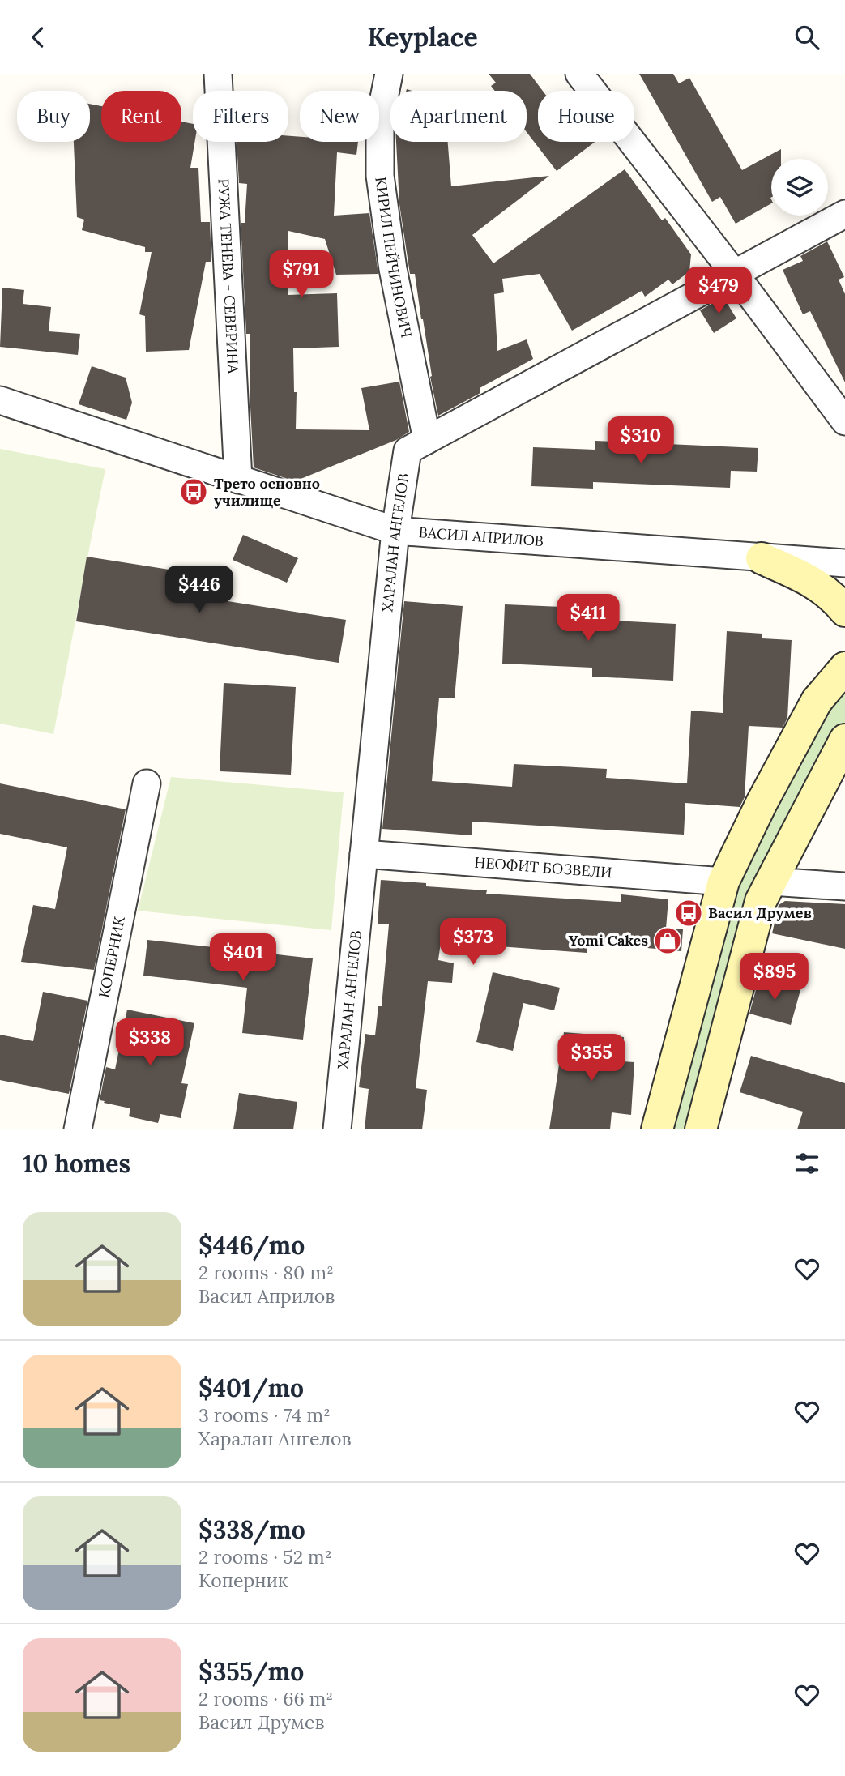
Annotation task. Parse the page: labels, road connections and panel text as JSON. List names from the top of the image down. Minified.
{"streets":{"street":["КИРИЛ ПЕЙЧИНОВИЧ","РУЖА ТЕНЕВА - СЕВЕРИНА","ВАСИЛ АПРИЛОВ","ХАРАЛАН АНГЕЛОВ","НЕОФИТ БОЗВЕЛИ","КОПЕРНИК"]},"crossings":[["КИРИЛ ПЕЙЧИНОВИЧ","ХАРАЛАН АНГЕЛОВ"],["РУЖА ТЕНЕВА - СЕВЕРИНА","ВАСИЛ АПРИЛОВ"],["ВАСИЛ АПРИЛОВ","ХАРАЛАН АНГЕЛОВ"],["ХАРАЛАН АНГЕЛОВ","НЕОФИТ БОЗВЕЛИ"]],"places":{"bus stop":["Трето основно училище","Васил Друмев"],"shop":["Yomi Cakes"]},"page":{"header":"Keyplace","chip":["Buy","Rent","Filters","New","Apartment","House"],"price":["$791","$479","$310","$446","$411","$373","$401","$895","$338","$355"],"heading":"10 homes","list":[{"name":"$446/mo","note":"2 rooms · 80 m² · Васил Априлов"},{"name":"$401/mo","note":"3 rooms · 74 m² · Харалан Ангелов"},{"name":"$338/mo","note":"2 rooms · 52 m² · Коперник"},{"name":"$355/mo","note":"2 rooms · 66 m² · Васил Друмев"}]}}
